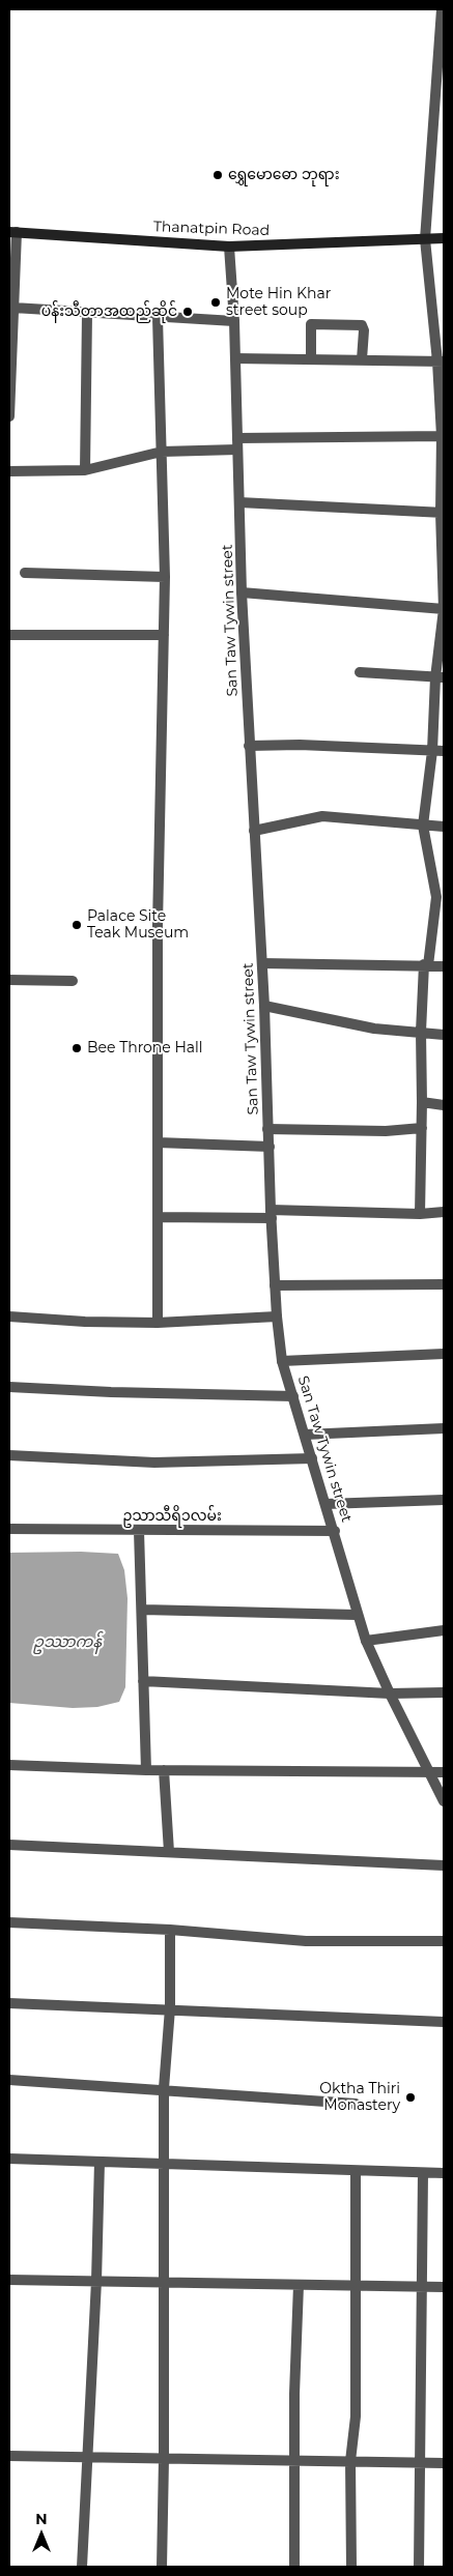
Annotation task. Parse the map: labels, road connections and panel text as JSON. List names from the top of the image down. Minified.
{"streets":{"main road":["Thanatpin Road"],"street":["San Taw Tywin street","ဥသာသီရိ၁လမ်း"]},"crossings":[["Thanatpin Road","San Taw Tywin street"],["San Taw Tywin street","ဥသာသီရိ၁လမ်း"]],"water":["ဥဿာကန်"],"places":["ရွှေမောဓော ဘုရား","Mote Hin Khar street soup","ပန်းသီတာအထည်ဆိုင်","Palace Site Teak Museum","Bee Throne Hall","Oktha Thiri Monastery"],"north":"top"}
